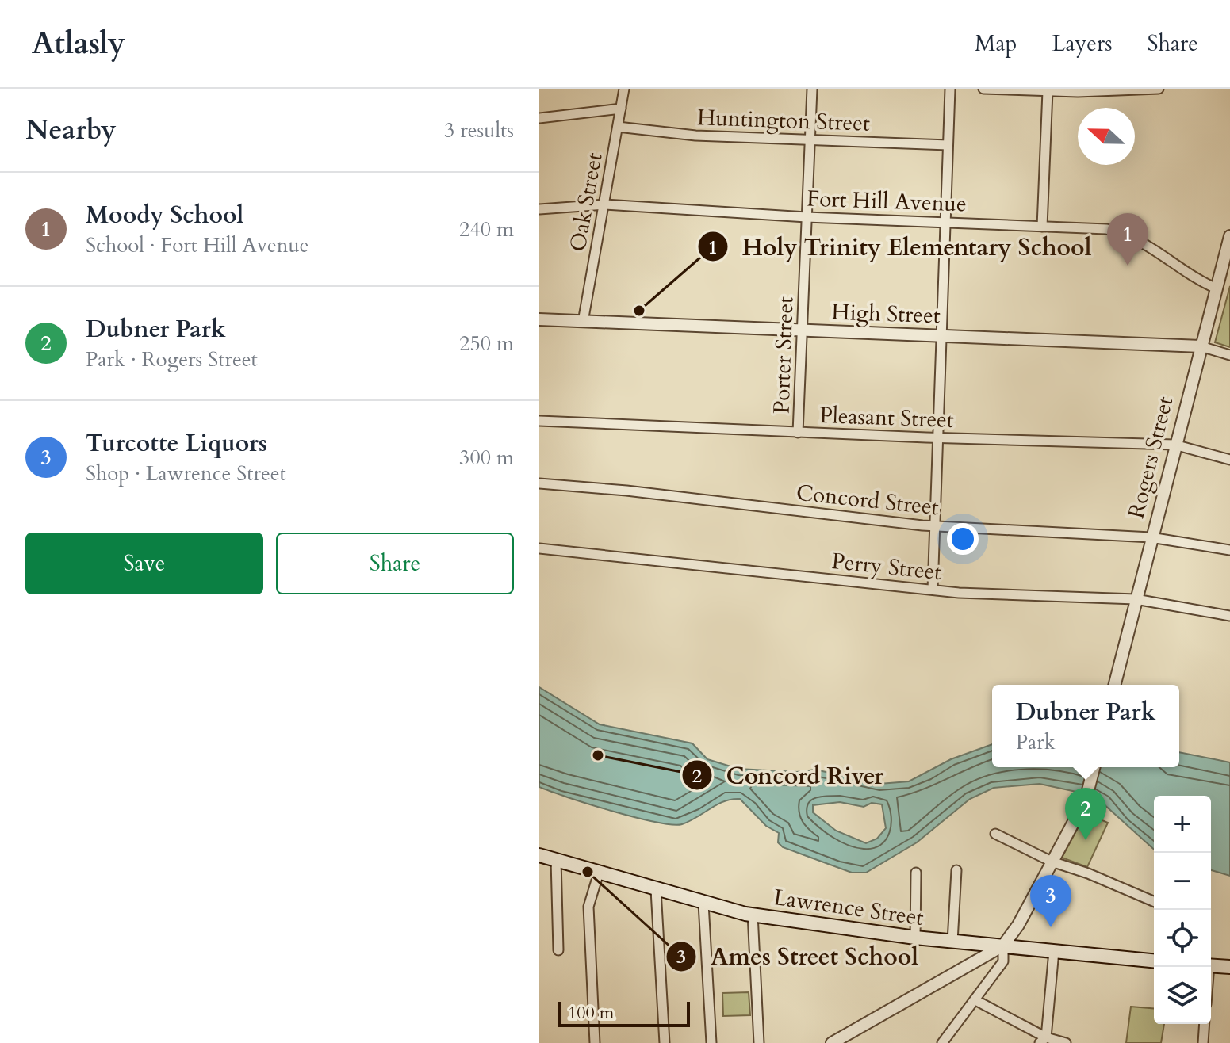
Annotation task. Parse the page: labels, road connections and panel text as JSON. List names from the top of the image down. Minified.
{"streets":{"main road":["Lawrence Street"],"street":["Huntington Street","Fort Hill Avenue","Oak Street","High Street","Porter Street","Pleasant Street","Rogers Street","Concord Street","Perry Street"]},"crossings":[["Huntington Street","Oak Street"],["Huntington Street","Porter Street"],["Fort Hill Avenue","Oak Street"],["Fort Hill Avenue","Porter Street"],["Fort Hill Avenue","Rogers Street"],["Oak Street","High Street"],["High Street","Porter Street"],["High Street","Rogers Street"],["Porter Street","Pleasant Street"],["Pleasant Street","Rogers Street"],["Rogers Street","Concord Street"],["Rogers Street","Perry Street"]],"places":["Holy Trinity Elementary School","Concord River","Ames Street School"],"scale_bar":"100 m","north":"left","page":{"header":"Atlasly","nav":["Map","Layers","Share"],"heading":["Nearby","3 results"],"list":[{"mark":"1","name":"Moody School","note":"School · Fort Hill Avenue","value":"240 m"},{"mark":"2","name":"Dubner Park","note":"Park · Rogers Street","value":"250 m"},{"mark":"3","name":"Turcotte Liquors","note":"Shop · Lawrence Street","value":"300 m"}],"pins":["1","2","3"],"buttons":["Save","Share"],"popup":["Dubner Park","Park"],"map_buttons":["+","−"],"scale":"100 m"}}
